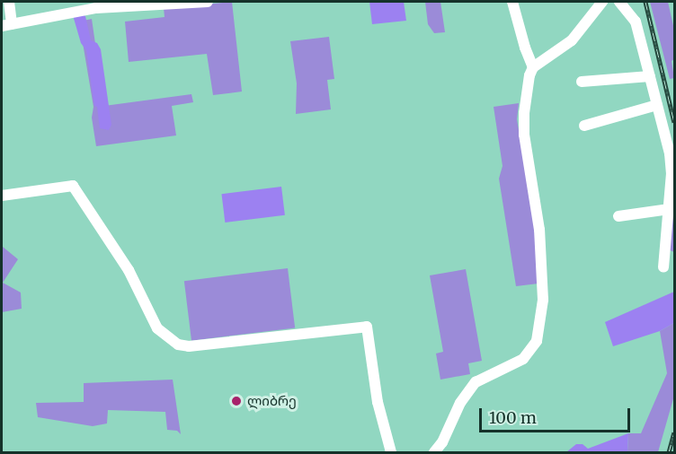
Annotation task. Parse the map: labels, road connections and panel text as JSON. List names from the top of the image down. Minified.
{"places":["ლიბრე"],"scale_bar":"100 m"}
